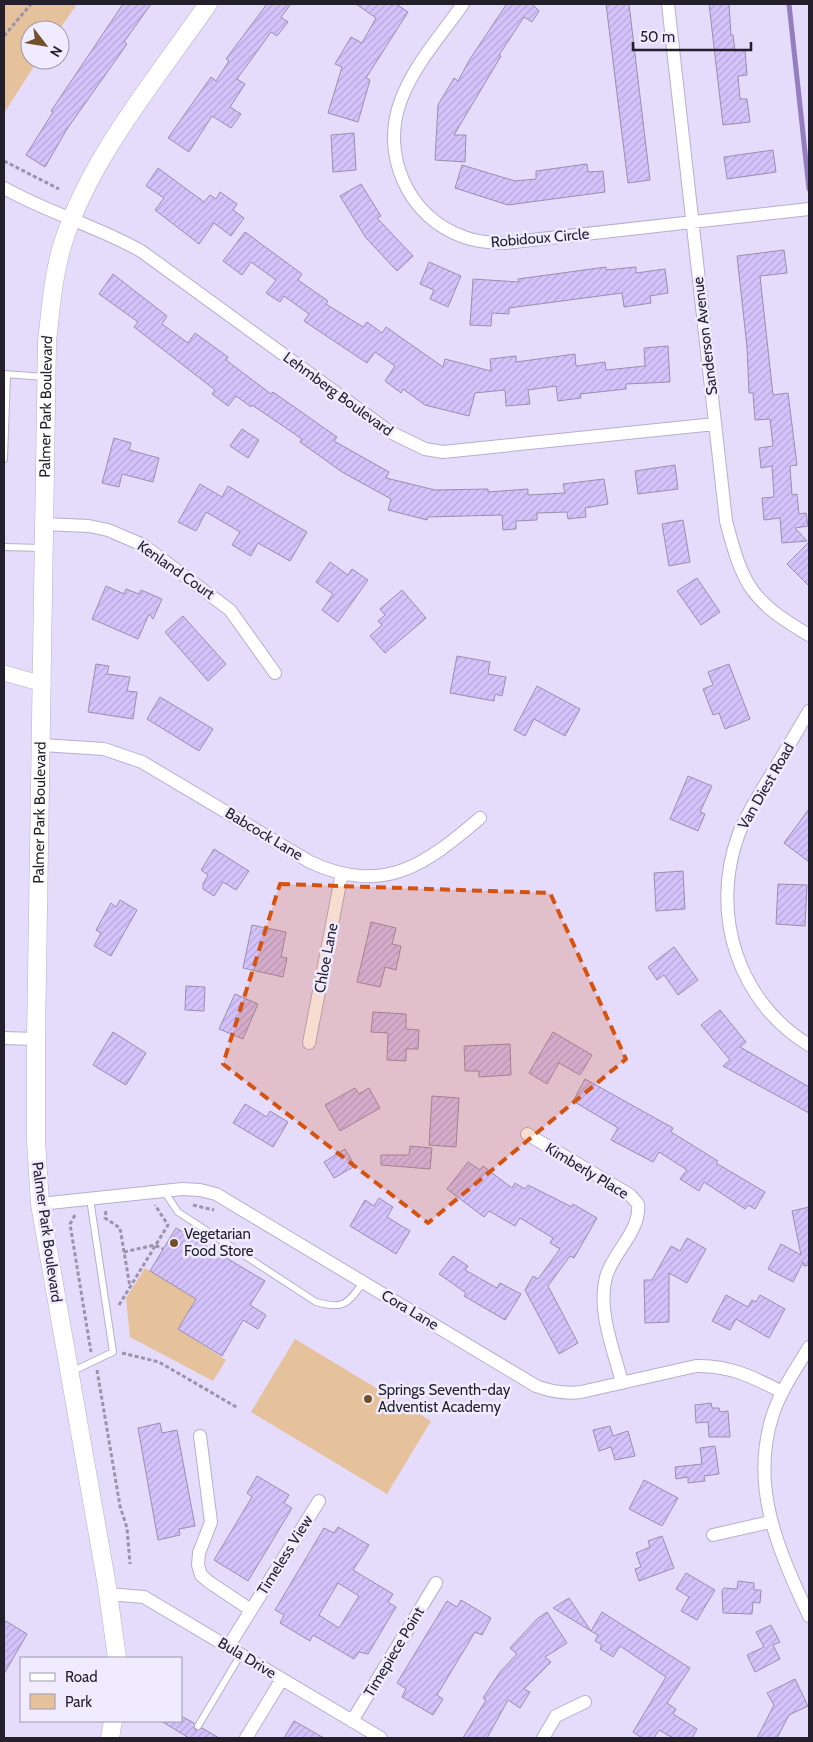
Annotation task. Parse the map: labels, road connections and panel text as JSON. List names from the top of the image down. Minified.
{"streets":{"main road":["Palmer Park Boulevard"],"street":["Robidoux Circle","Sanderson Avenue","Lehmberg Boulevard","Kenland Court","Van Diest Road","Babcock Lane","Chloe Lane","Kimberly Place","Cora Lane","Timeless View","Timepiece Point","Bula Drive"]},"crossings":[["Robidoux Circle","Sanderson Avenue"],["Sanderson Avenue","Lehmberg Boulevard"],["Lehmberg Boulevard","Palmer Park Boulevard"],["Palmer Park Boulevard","Kenland Court"],["Palmer Park Boulevard","Babcock Lane"],["Palmer Park Boulevard","Cora Lane"],["Palmer Park Boulevard","Bula Drive"],["Babcock Lane","Chloe Lane"],["Kimberly Place","Cora Lane"],["Timeless View","Bula Drive"],["Timepiece Point","Bula Drive"]],"places":["Vegetarian Food Store","Springs Seventh-day Adventist Academy"],"legend":["Road","Park"],"scale_bar":"50 m","north":"bottom right"}
